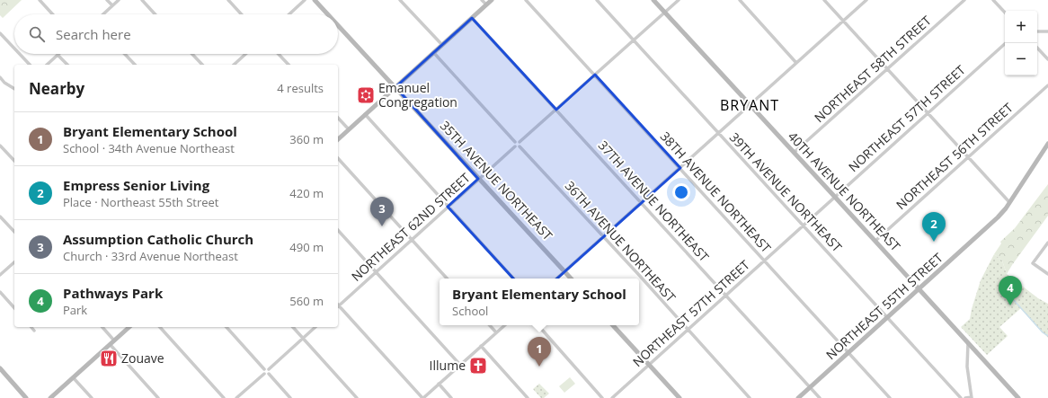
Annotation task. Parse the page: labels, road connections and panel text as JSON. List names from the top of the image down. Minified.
{"streets":{"main road":["35TH AVENUE NORTHEAST","40TH AVENUE NORTHEAST","NORTHEAST 55TH STREET"],"street":["NORTHEAST 58TH STREET","NORTHEAST 57TH STREET","NORTHEAST 56TH STREET","38TH AVENUE NORTHEAST","39TH AVENUE NORTHEAST","37TH AVENUE NORTHEAST","NORTHEAST 62ND STREET","36TH AVENUE NORTHEAST"]},"crossings":[["NORTHEAST 58TH STREET","40TH AVENUE NORTHEAST"],["NORTHEAST 57TH STREET","40TH AVENUE NORTHEAST"],["NORTHEAST 57TH STREET","38TH AVENUE NORTHEAST"],["NORTHEAST 57TH STREET","39TH AVENUE NORTHEAST"],["NORTHEAST 57TH STREET","37TH AVENUE NORTHEAST"],["NORTHEAST 57TH STREET","36TH AVENUE NORTHEAST"],["NORTHEAST 56TH STREET","40TH AVENUE NORTHEAST"],["35TH AVENUE NORTHEAST","NORTHEAST 62ND STREET"],["40TH AVENUE NORTHEAST","NORTHEAST 55TH STREET"],["38TH AVENUE NORTHEAST","NORTHEAST 55TH STREET"],["39TH AVENUE NORTHEAST","NORTHEAST 55TH STREET"],["37TH AVENUE NORTHEAST","NORTHEAST 55TH STREET"],["NORTHEAST 62ND STREET","36TH AVENUE NORTHEAST"]],"districts":["BRYANT"],"places":{"synagogue":["Emanuel Congregation"],"restaurant":["Zouave"],"church":["Illume"]},"page":{"map_buttons":["+","−"],"search":"Search here","heading":["Nearby","4 results"],"list":[{"mark":"1","name":"Bryant Elementary School","note":"School · 34th Avenue Northeast","value":"360 m"},{"mark":"2","name":"Empress Senior Living","note":"Place · Northeast 55th Street","value":"420 m"},{"mark":"3","name":"Assumption Catholic Church","note":"Church · 33rd Avenue Northeast","value":"490 m"},{"mark":"4","name":"Pathways Park","note":"Park","value":"560 m"}],"pins":["3","2","4","1"],"popup":["Bryant Elementary School","School"]}}
